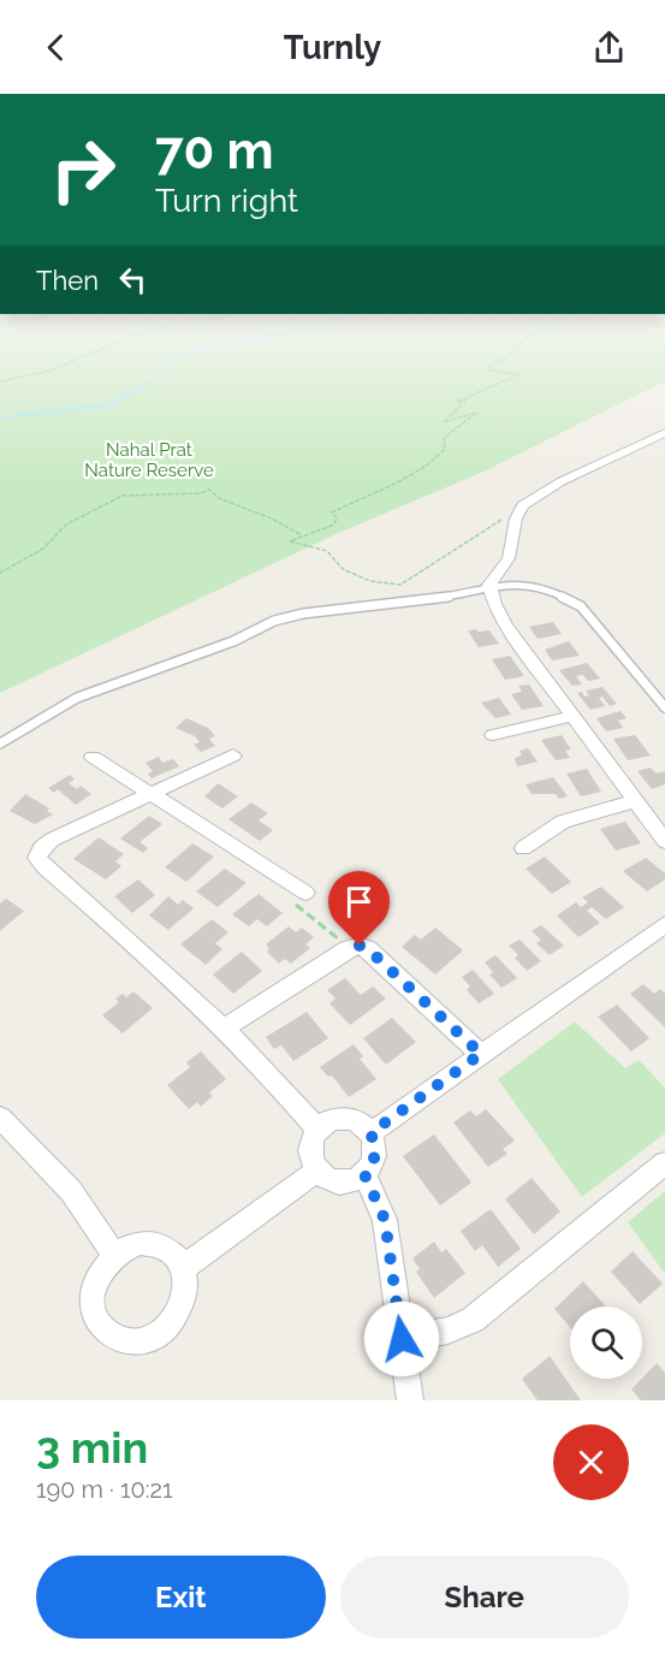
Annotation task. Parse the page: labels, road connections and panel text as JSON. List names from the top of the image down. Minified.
{"parks":["Nahal Prat Nature Reserve"],"page":{"header":"Turnly","turn":["70 m","Turn right"],"then":"Then","heading":["3 min","190 m · 10:21"],"buttons":["Exit","Share"]}}
